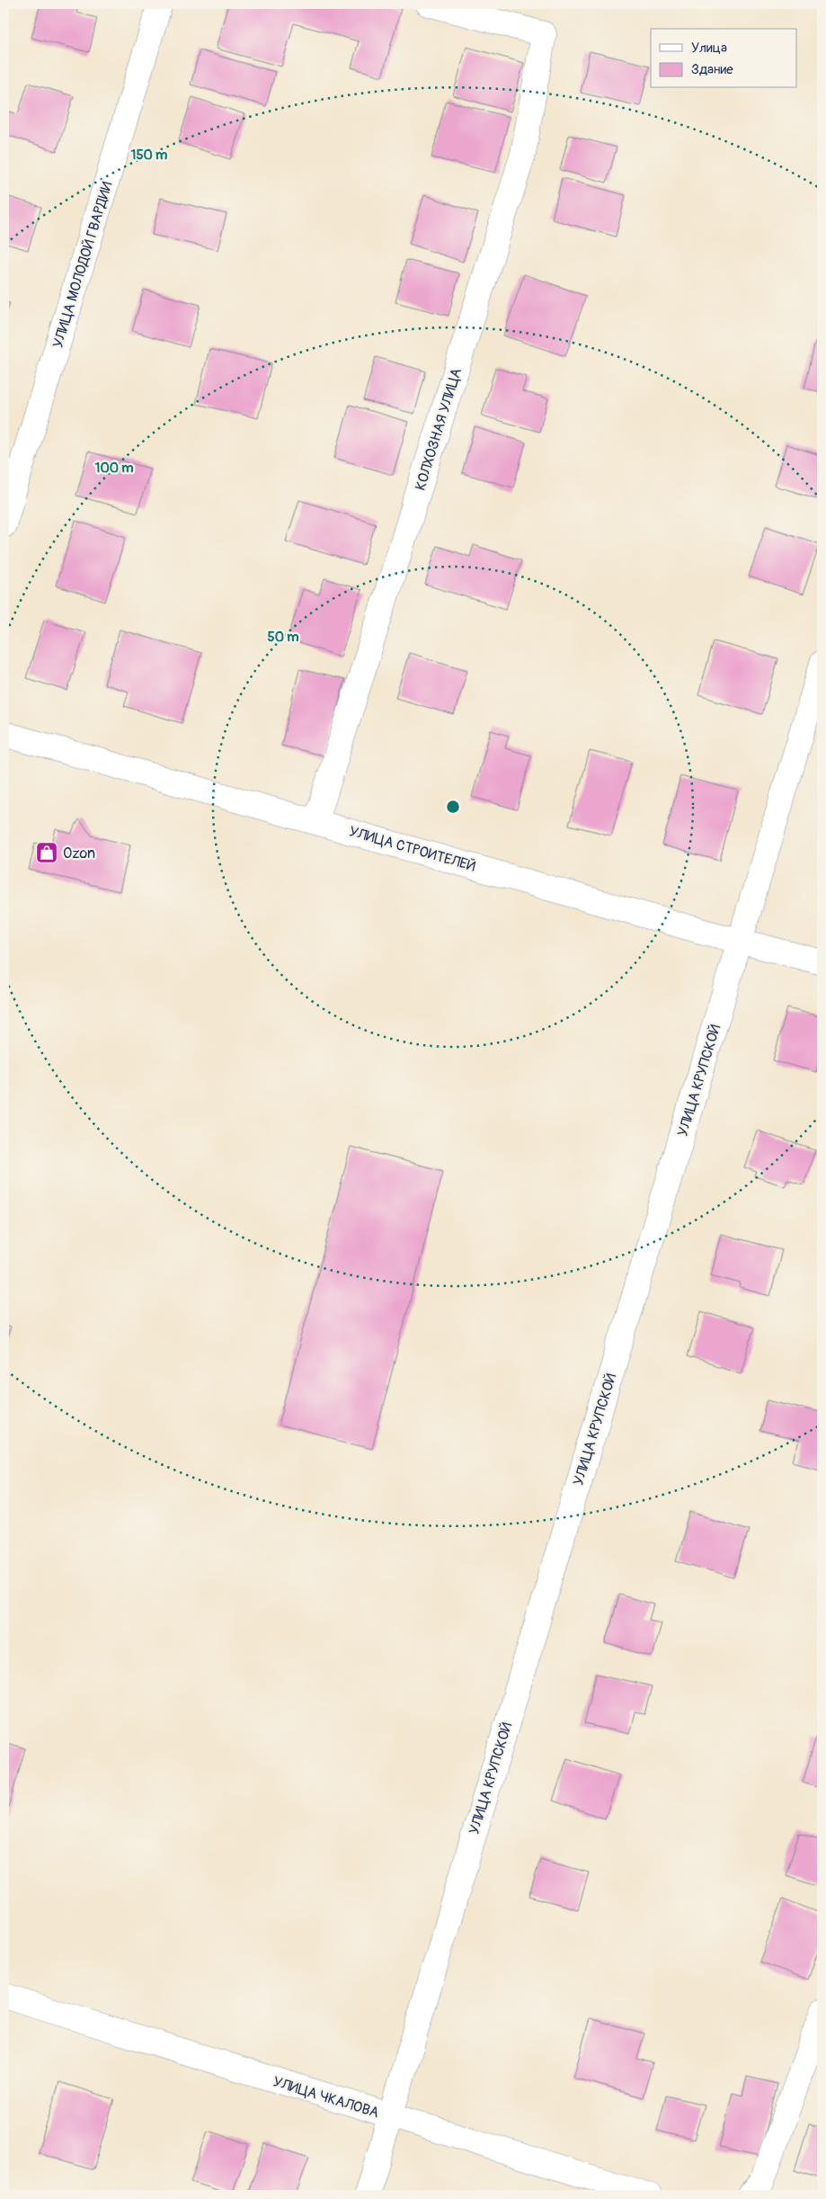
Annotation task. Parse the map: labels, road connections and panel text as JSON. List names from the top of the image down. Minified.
{"streets":{"street":["УЛИЦА МОЛОДОЙ ГВАРДИИ","КОЛХОЗНАЯ УЛИЦА","УЛИЦА СТРОИТЕЛЕЙ","УЛИЦА КРУПСКОЙ","УЛИЦА ЧКАЛОВА"]},"crossings":[["КОЛХОЗНАЯ УЛИЦА","УЛИЦА СТРОИТЕЛЕЙ"],["УЛИЦА СТРОИТЕЛЕЙ","УЛИЦА КРУПСКОЙ"],["УЛИЦА КРУПСКОЙ","УЛИЦА ЧКАЛОВА"]],"places":{"shop":["Ozon"]},"legend":["Улица","Здание"],"rings":["150 m","100 m","50 m"]}
